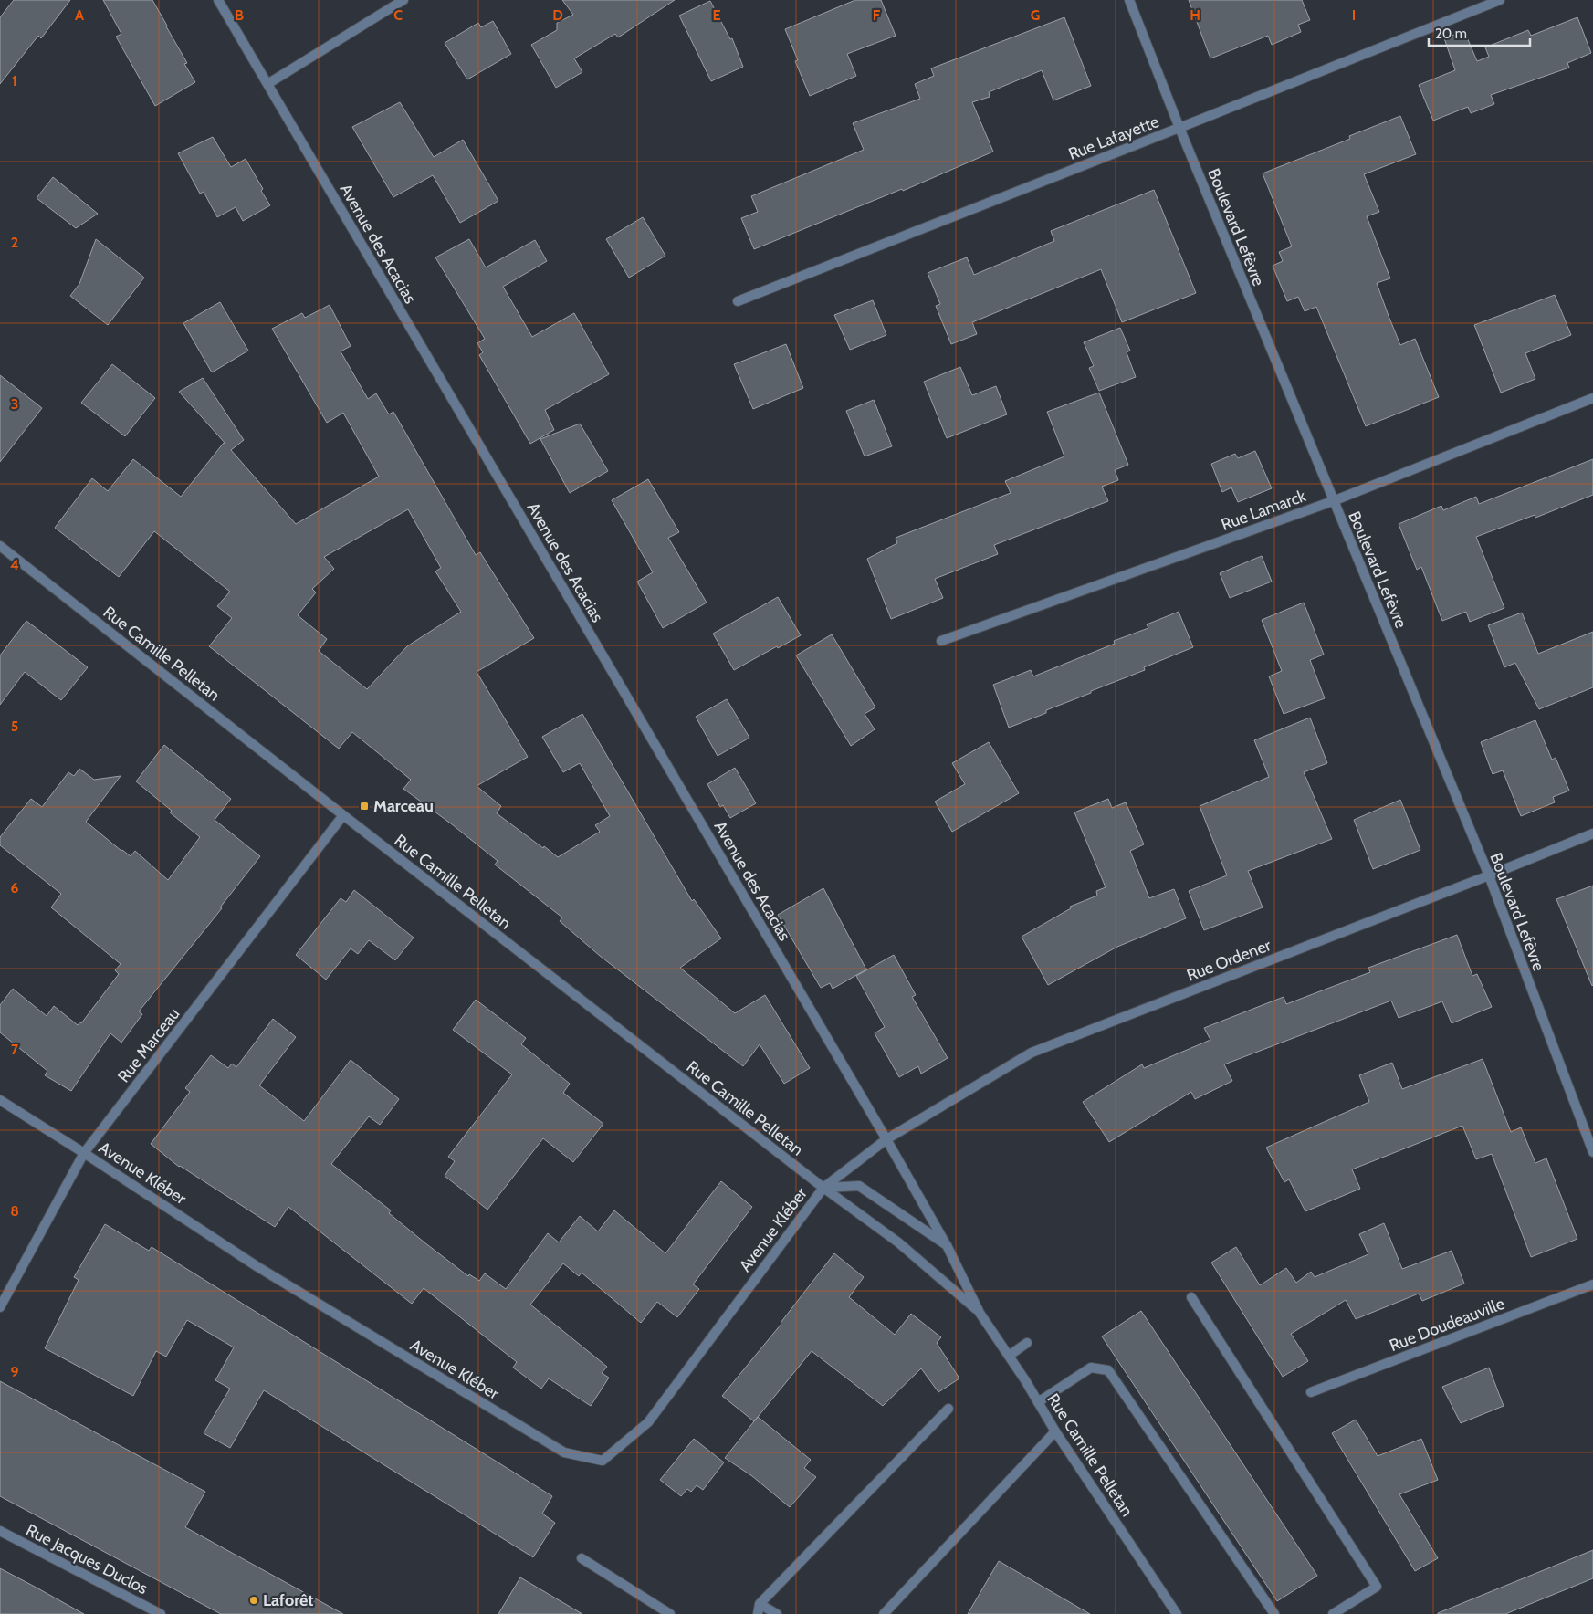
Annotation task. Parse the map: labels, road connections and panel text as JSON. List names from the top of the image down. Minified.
{"streets":{"street":["Rue Lafayette","Boulevard Lefèvre","Avenue des Acacias","Rue Lamarck","Rue Camille Pelletan","Rue Ordener","Rue Marceau","Avenue Kléber","Rue Doudeauville","Rue Jacques Duclos"]},"crossings":[["Rue Lafayette","Boulevard Lefèvre"],["Boulevard Lefèvre","Rue Lamarck"],["Boulevard Lefèvre","Rue Ordener"],["Avenue des Acacias","Rue Camille Pelletan"],["Avenue des Acacias","Rue Ordener"],["Rue Camille Pelletan","Rue Ordener"],["Rue Camille Pelletan","Rue Marceau"],["Rue Camille Pelletan","Avenue Kléber"],["Rue Ordener","Avenue Kléber"],["Rue Marceau","Avenue Kléber"]],"places":{"transit":["Marceau"],"other":["Laforêt"]},"scale_bar":"20 m","grid":{"columns":["A","B","C","D","E","F","G","H","I"],"rows":["1","2","3","4","5","6","7","8","9"]}}
